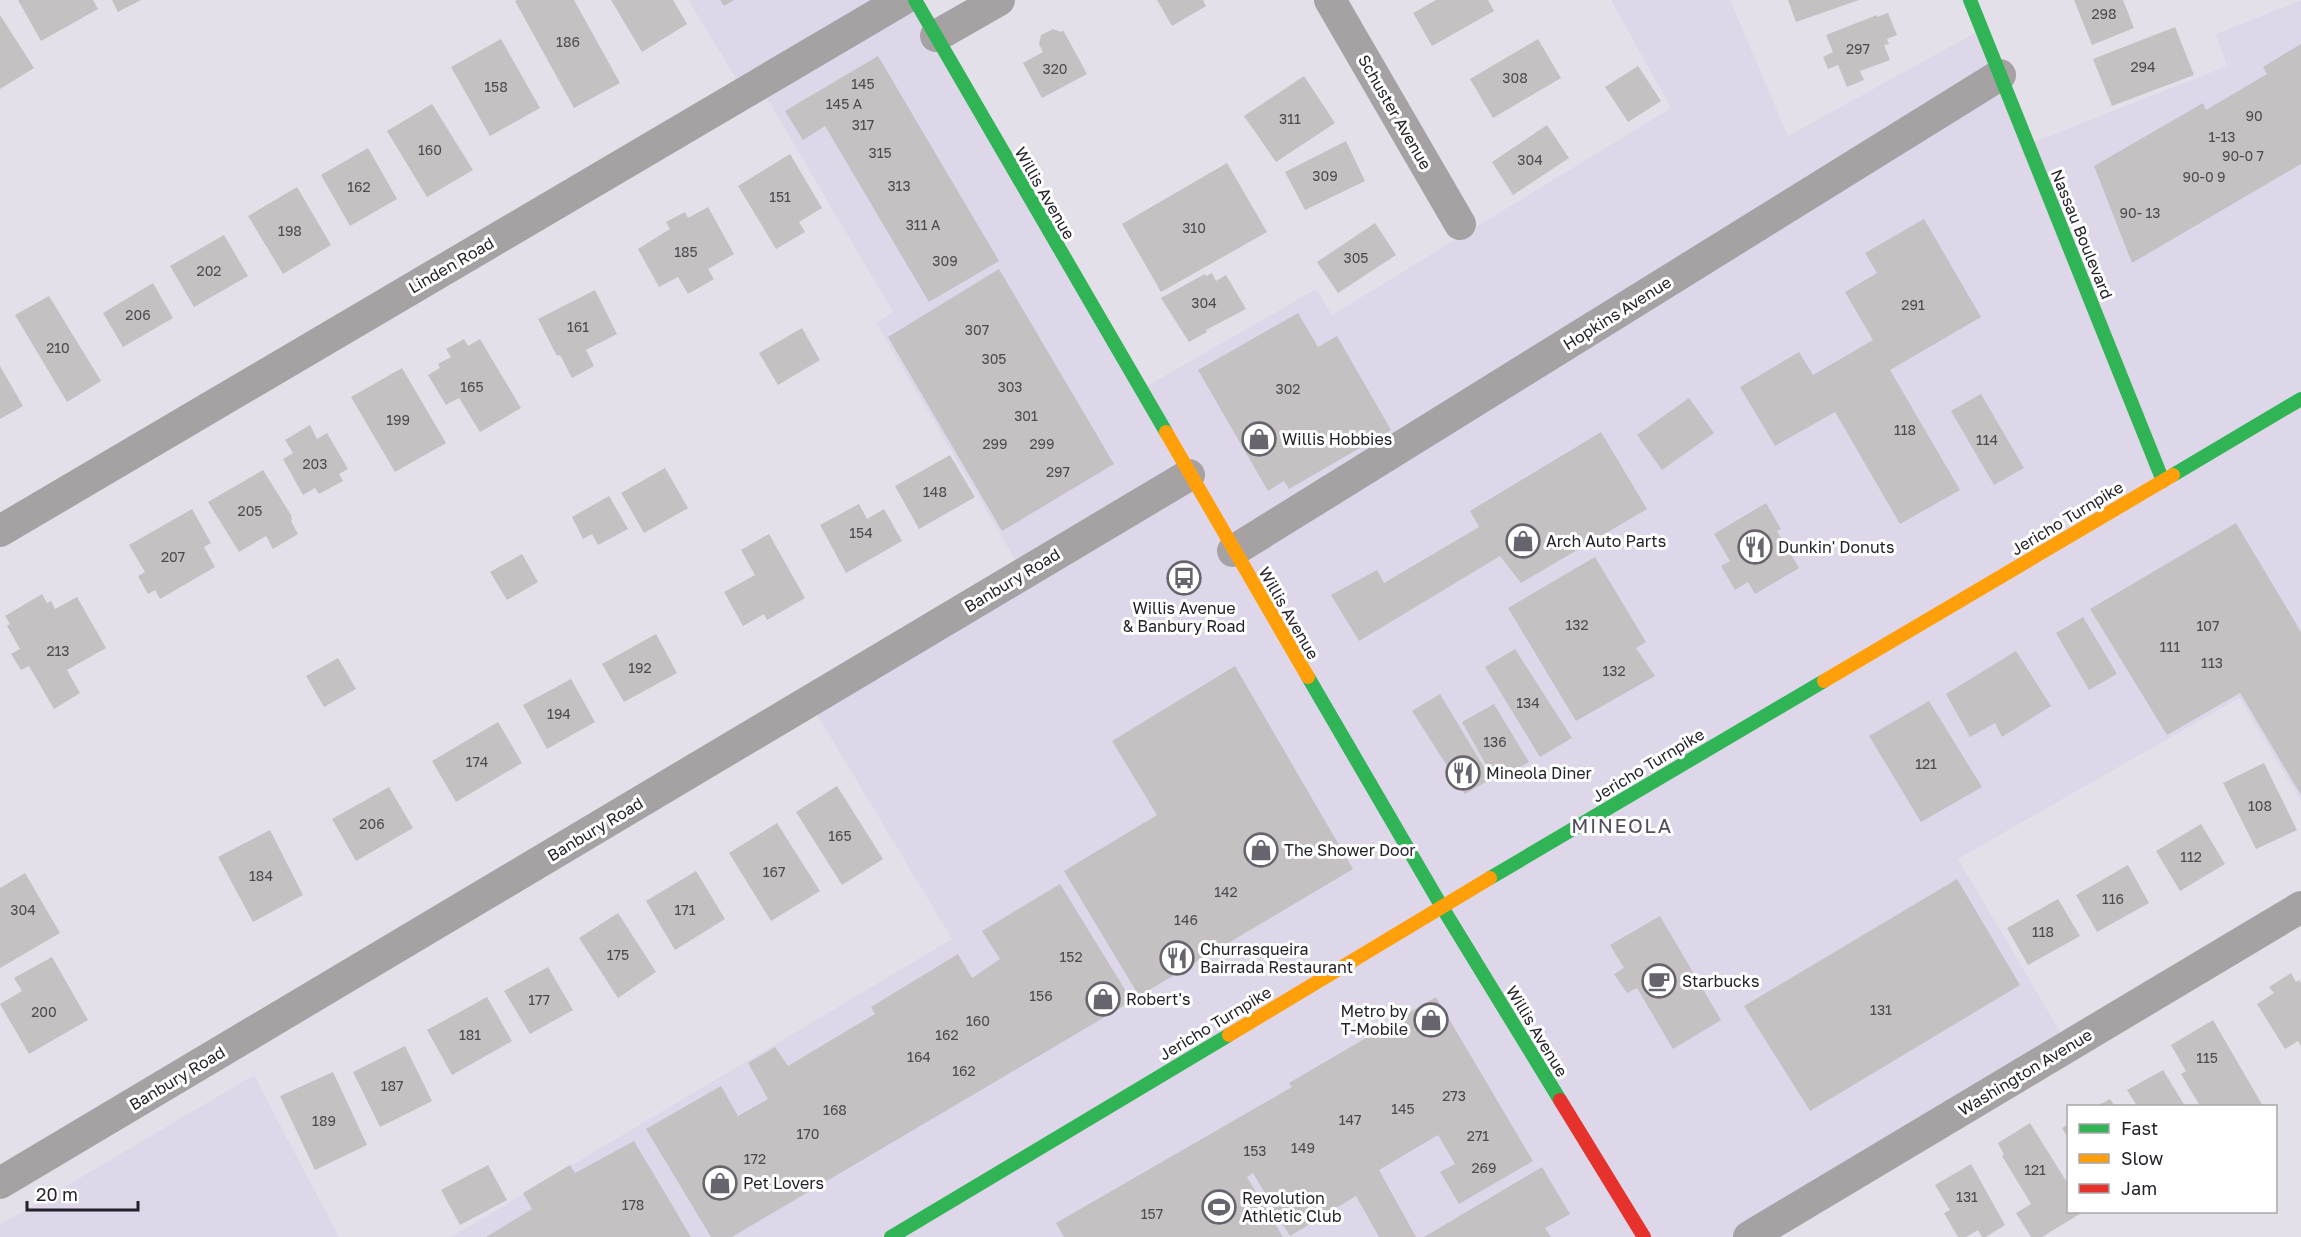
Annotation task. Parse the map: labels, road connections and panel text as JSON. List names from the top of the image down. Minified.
{"streets":{"main road":["Willis Avenue","Nassau Boulevard","Jericho Turnpike"],"street":["Schuster Avenue","Linden Road","Hopkins Avenue","Banbury Road","Washington Avenue"]},"crossings":[["Willis Avenue","Hopkins Avenue"],["Willis Avenue","Jericho Turnpike"],["Willis Avenue","Banbury Road"],["Nassau Boulevard","Hopkins Avenue"],["Nassau Boulevard","Jericho Turnpike"]],"districts":["MINEOLA"],"places":{"shop":["Willis Hobbies","Arch Auto Parts","The Shower Door","Robert's","Metro by T-Mobile","Pet Lovers"],"restaurant":["Dunkin' Donuts","Mineola Diner","Churrasqueira Bairrada Restaurant"],"bus stop":["Willis Avenue & Banbury Road"],"cafe":["Starbucks"],"sports":["Revolution Athletic Club"]},"house_numbers":["298","186","297","294","320","308","145","158","145 A","90","311","317","1-13","160","315","90-0 7","304","309","90-0 9","313","162","151","90- 13","311 A","310","198","185","305","309","202","304","291","206","161","307","210","305","165","303","302","301","199","118","114","299","299","203","297","148","205","154","207","132","107","111","213","113","192","132","134","194","136","174","121","108","206","165","112","167","184","142","116","304","171","146","118","175","152","156","177","131","200","160","181","162","164","115","162","187","273","145","168","147","189","170","271","149","153","172","269","121","131","178","157"],"legend":["Fast","Slow","Jam"],"scale_bar":"20 m"}
